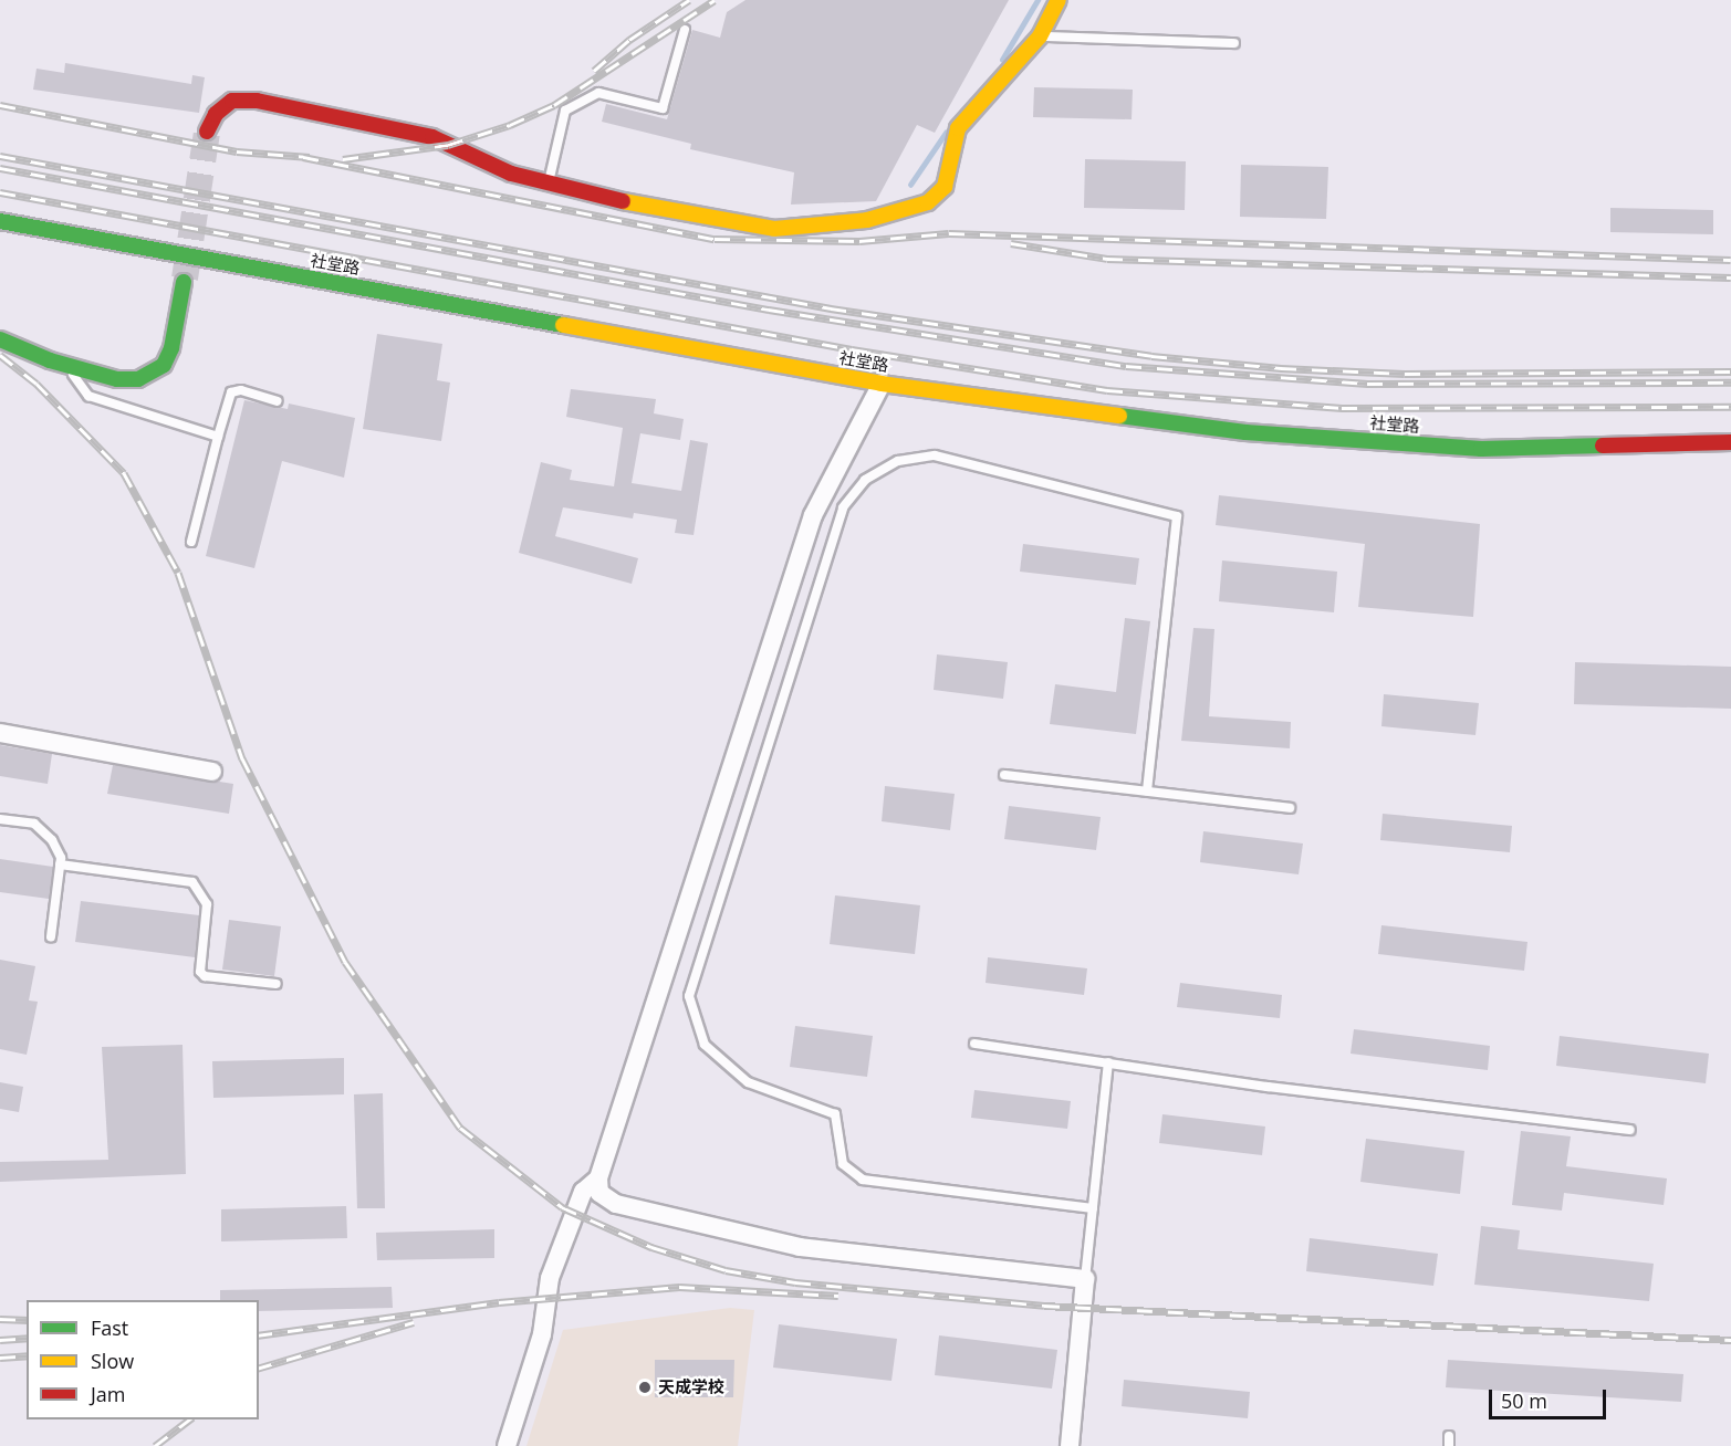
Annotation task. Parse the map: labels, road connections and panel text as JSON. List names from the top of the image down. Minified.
{"streets":{"street":["社堂路"]},"places":["天成学校"],"legend":["Fast","Slow","Jam"],"scale_bar":"50 m"}
